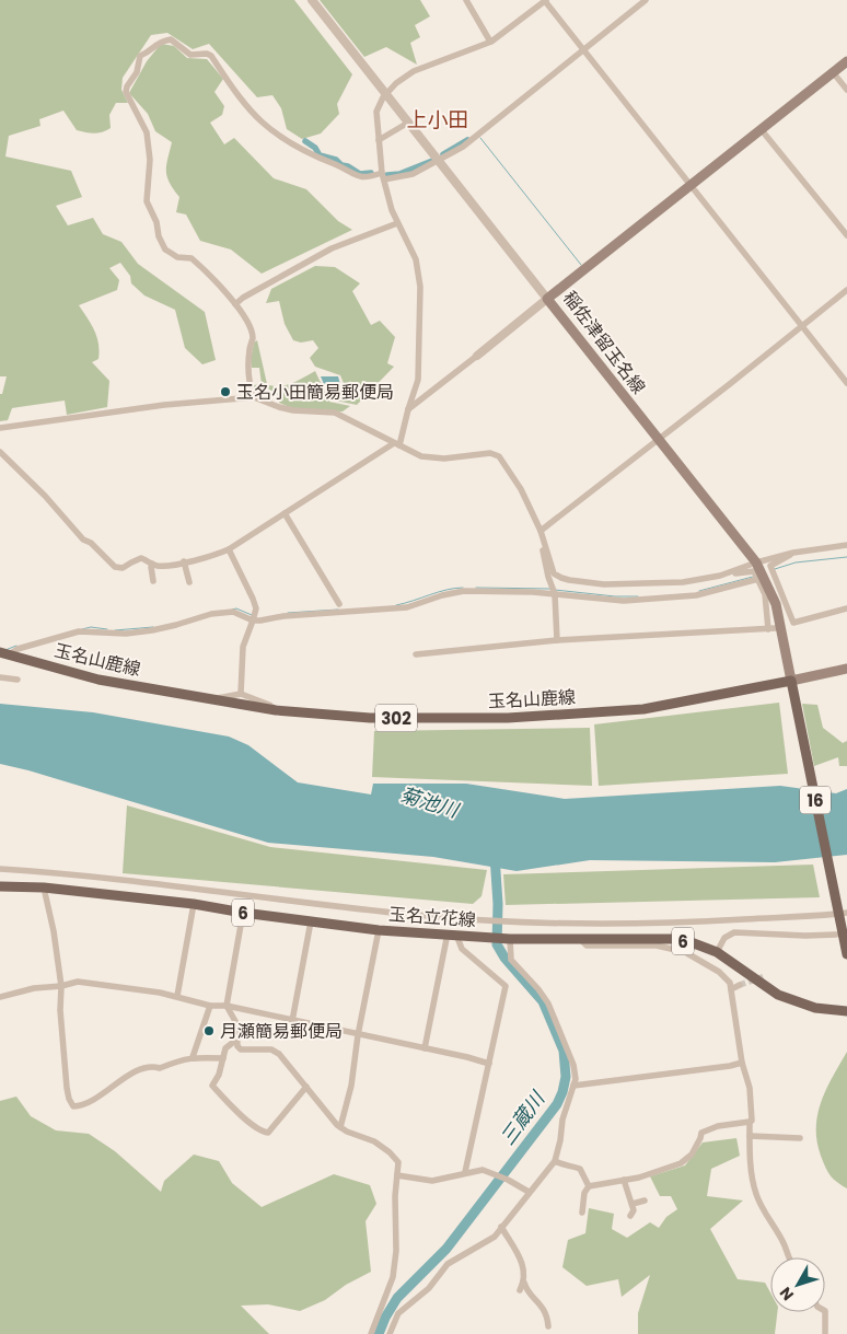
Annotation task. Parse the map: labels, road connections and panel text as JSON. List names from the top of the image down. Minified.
{"streets":{"main road":["稲佐津留玉名線","玉名山鹿線","302","16","6","玉名立花線"]},"crossings":[["稲佐津留玉名線","玉名山鹿線"],["稲佐津留玉名線","302"],["稲佐津留玉名線","16"],["玉名山鹿線","302"],["玉名山鹿線","16"],["302","16"]],"districts":["上小田"],"water":["菊池川","三蔵川"],"places":["玉名小田簡易郵便局","月瀬簡易郵便局"],"north":"bottom left"}
